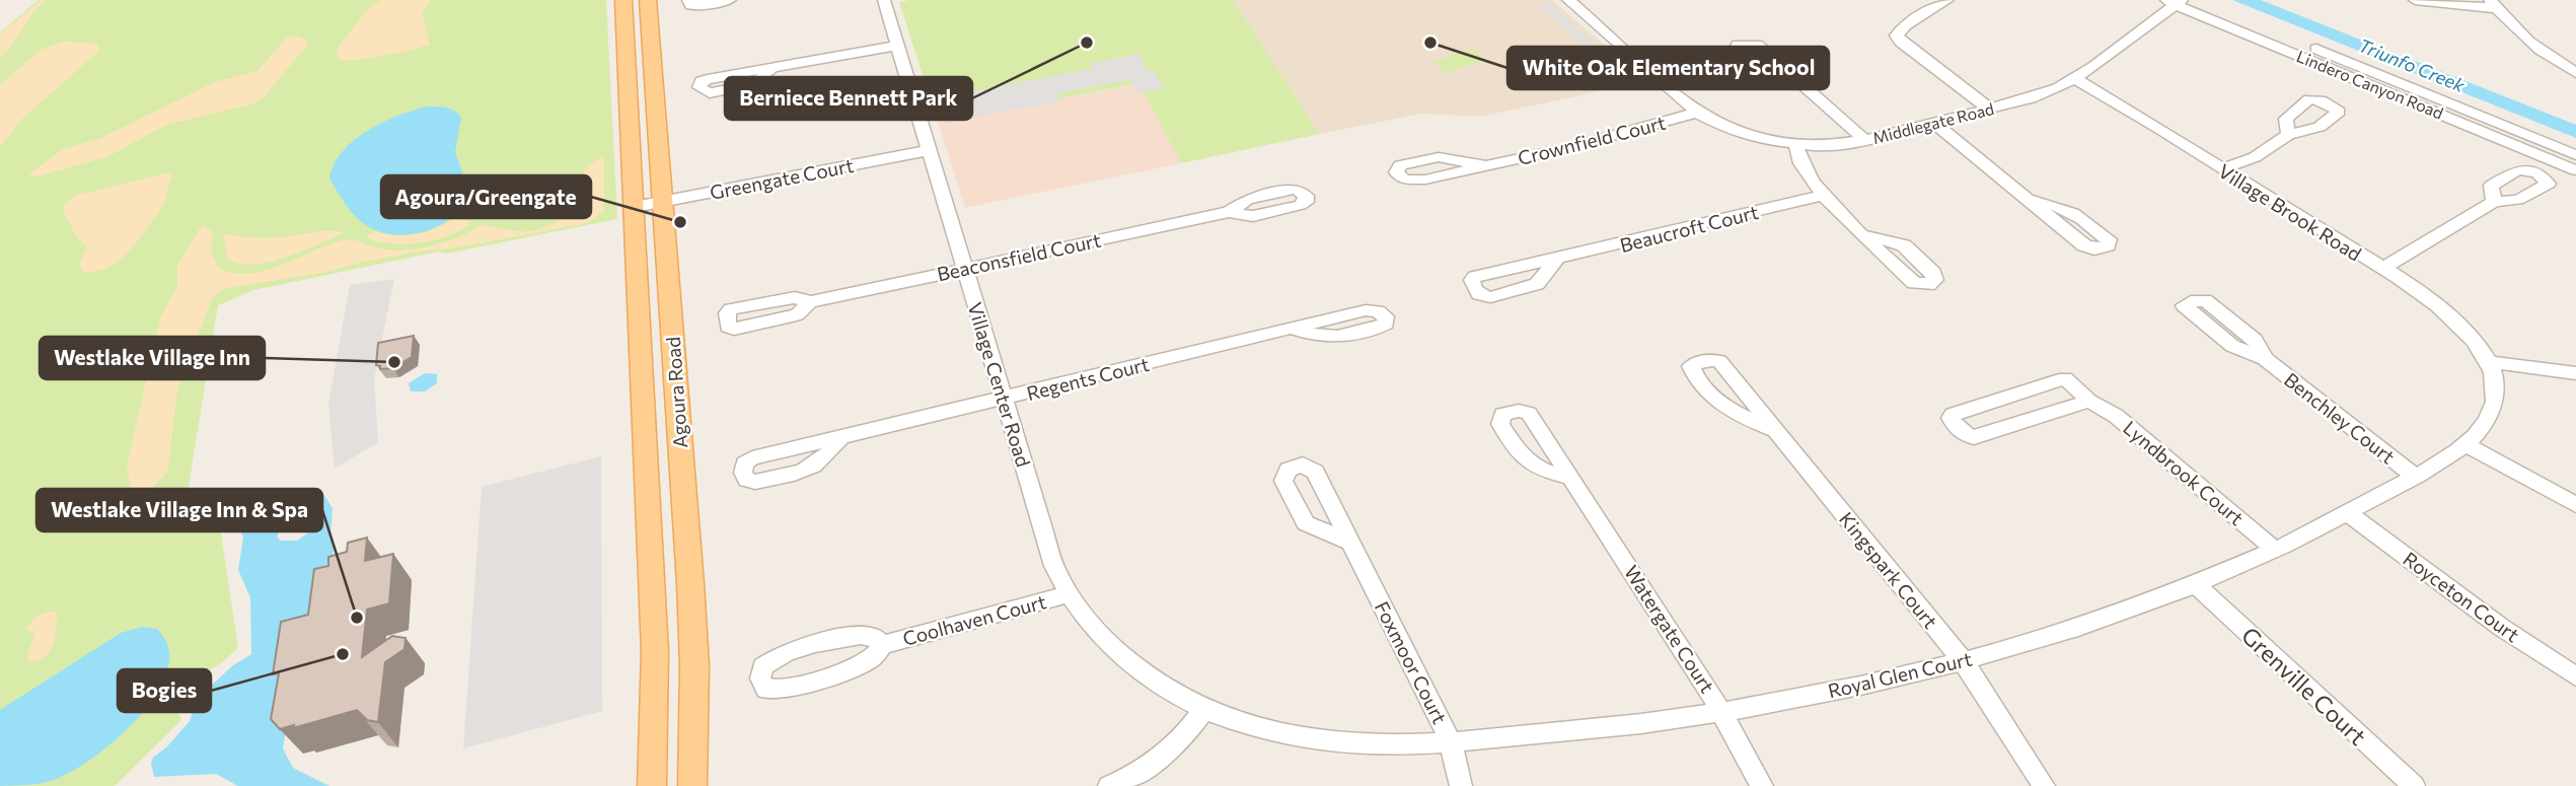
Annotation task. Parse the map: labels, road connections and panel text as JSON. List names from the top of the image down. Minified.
{"streets":{"main road":["Agoura Road"],"street":["Lindero Canyon Road","Middlegate Road","Crownfield Court","Greengate Court","Village Brook Road","Beaucroft Court","Beaconsfield Court","Regents Court","Village Center Road","Benchley Court","Lyndbrook Court","Kingspark Court","Royceton Court","Coolhaven Court","Watergate Court","Foxmoor Court","Royal Glen Court","Grenville Court"]},"crossings":[["Lindero Canyon Road","Middlegate Road"],["Middlegate Road","Crownfield Court"],["Middlegate Road","Village Brook Road"],["Greengate Court","Village Center Road"],["Greengate Court","Agoura Road"],["Village Brook Road","Royal Glen Court"],["Beaconsfield Court","Village Center Road"],["Regents Court","Village Center Road"],["Village Center Road","Coolhaven Court"],["Village Center Road","Royal Glen Court"],["Benchley Court","Royal Glen Court"],["Lyndbrook Court","Royal Glen Court"],["Kingspark Court","Royal Glen Court"],["Royceton Court","Royal Glen Court"],["Watergate Court","Royal Glen Court"],["Foxmoor Court","Royal Glen Court"],["Royal Glen Court","Grenville Court"]],"water":["Triunfo Creek"],"places":["Berniece Bennett Park","White Oak Elementary School","Agoura/Greengate","Westlake Village Inn","Westlake Village Inn & Spa","Bogies"]}
